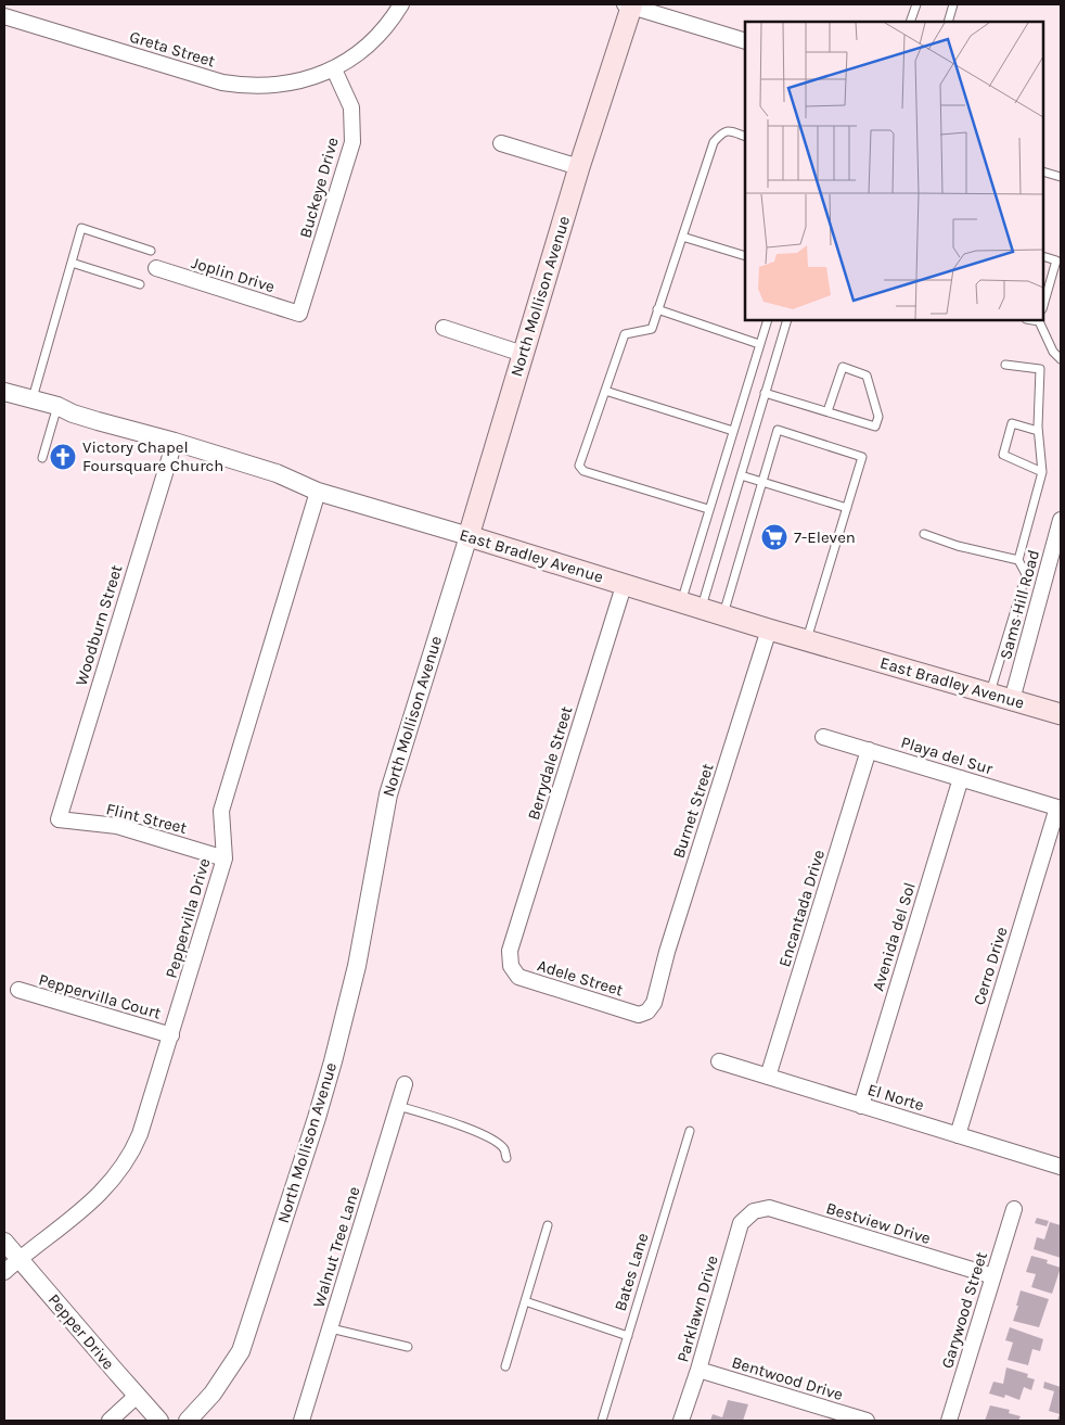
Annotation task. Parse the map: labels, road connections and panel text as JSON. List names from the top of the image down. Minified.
{"streets":{"main road":["North Mollison Avenue","East Bradley Avenue"],"street":["Greta Street","Buckeye Drive","Joplin Drive","Sams Hill Road","Woodburn Street","Playa del Sur","Berrydale Street","Burnet Street","Flint Street","Encantada Drive","Peppervilla Drive","Avenida del Sol","Cerro Drive","Adele Street","Peppervilla Court","El Norte","Bestview Drive","Walnut Tree Lane","Parklawn Drive","Garywood Street","Pepper Drive","Bentwood Drive"],"lane":["Bates Lane"]},"crossings":[["Greta Street","Buckeye Drive"],["Buckeye Drive","Joplin Drive"],["North Mollison Avenue","East Bradley Avenue"],["East Bradley Avenue","Sams Hill Road"],["East Bradley Avenue","Woodburn Street"],["East Bradley Avenue","Berrydale Street"],["East Bradley Avenue","Burnet Street"],["East Bradley Avenue","Peppervilla Drive"],["Woodburn Street","Flint Street"],["Playa del Sur","Encantada Drive"],["Playa del Sur","Avenida del Sol"],["Playa del Sur","Cerro Drive"],["Berrydale Street","Adele Street"],["Burnet Street","Adele Street"],["Flint Street","Peppervilla Drive"],["Encantada Drive","El Norte"],["Peppervilla Drive","Peppervilla Court"],["Peppervilla Drive","Pepper Drive"],["Avenida del Sol","El Norte"],["Cerro Drive","El Norte"],["Bestview Drive","Parklawn Drive"],["Bestview Drive","Garywood Street"],["Parklawn Drive","Bentwood Drive"]],"places":{"church":["Victory Chapel Foursquare Church"],"supermarket":["7-Eleven"]}}
